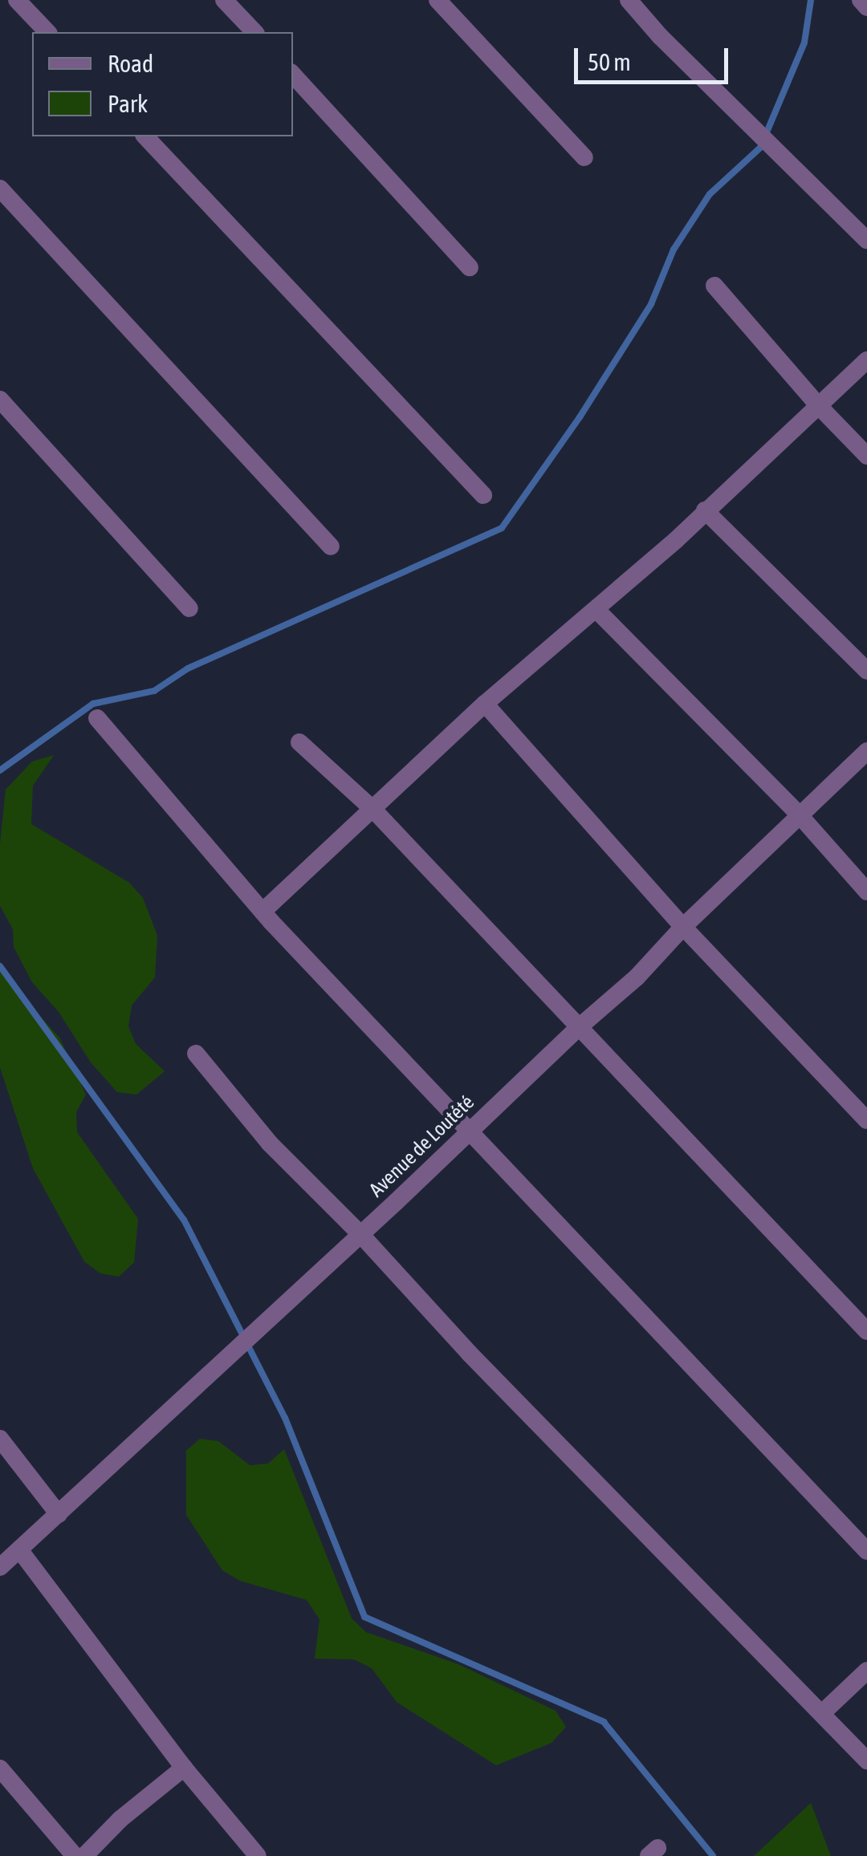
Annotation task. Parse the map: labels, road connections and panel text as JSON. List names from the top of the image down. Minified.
{"streets":{"street":["Avenue de Loutété"]},"legend":["Road","Park"],"scale_bar":"50 m"}
